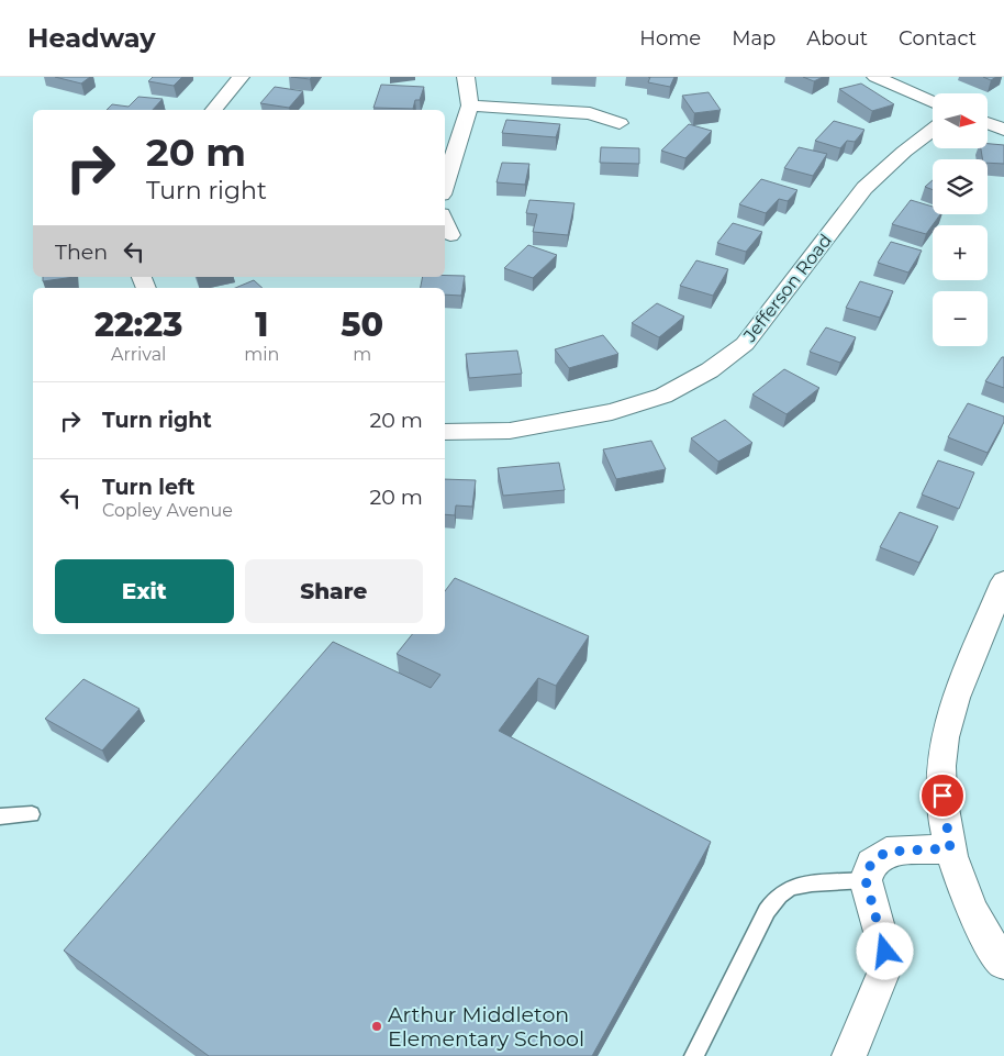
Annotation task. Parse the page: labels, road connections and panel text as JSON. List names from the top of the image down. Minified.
{"streets":{"street":["Jefferson Road"]},"places":["Arthur Middleton Elementary School"],"north":"right","page":{"header":"Headway","nav":["Home","Map","About","Contact"],"map_buttons":["+","−"],"turn":["20 m","Turn right"],"then":"Then","eta":["22:23","Arrival","1","min","50","m"],"list":[{"name":"Turn right","value":"20 m"},{"name":"Turn left","note":"Copley Avenue","value":"20 m"}],"buttons":["Exit","Share"]}}
